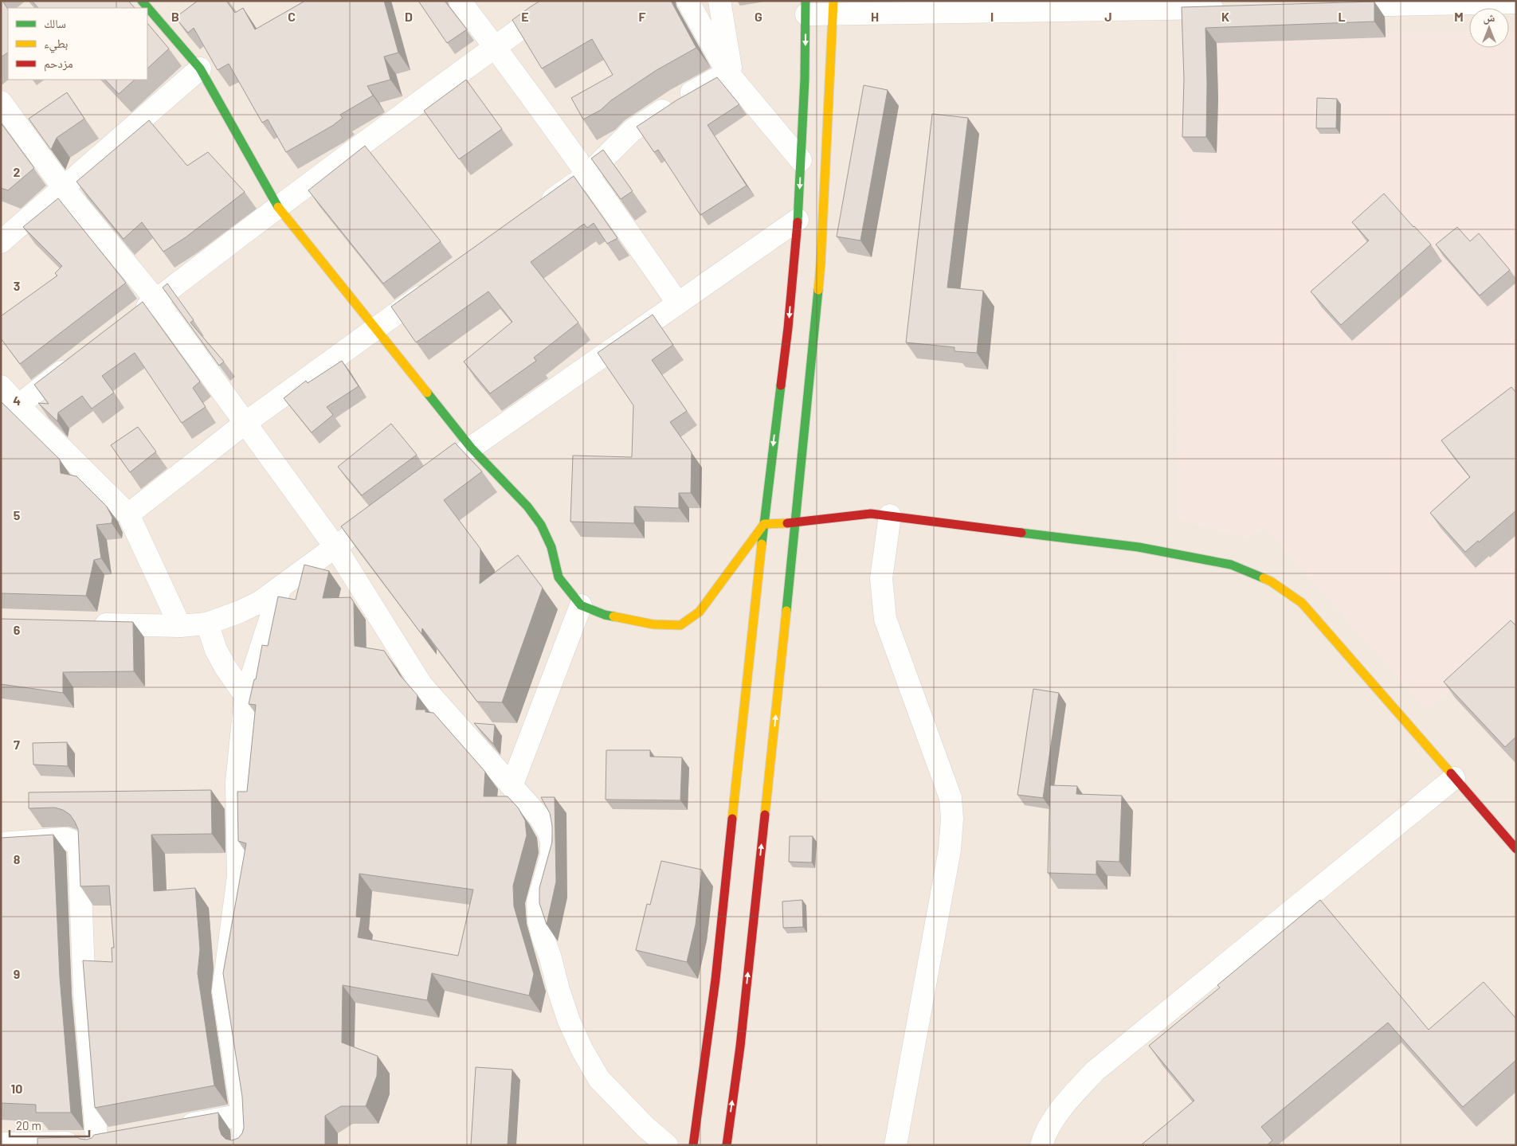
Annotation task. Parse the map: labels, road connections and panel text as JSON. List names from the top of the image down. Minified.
{"legend":["سالك","بطيء","مزدحم"],"scale_bar":"20 m","north":"top","grid":{"columns":["B","C","D","E","F","G","H","I","J","K","L","M"],"rows":["2","3","4","5","6","7","8","9","10"]}}
